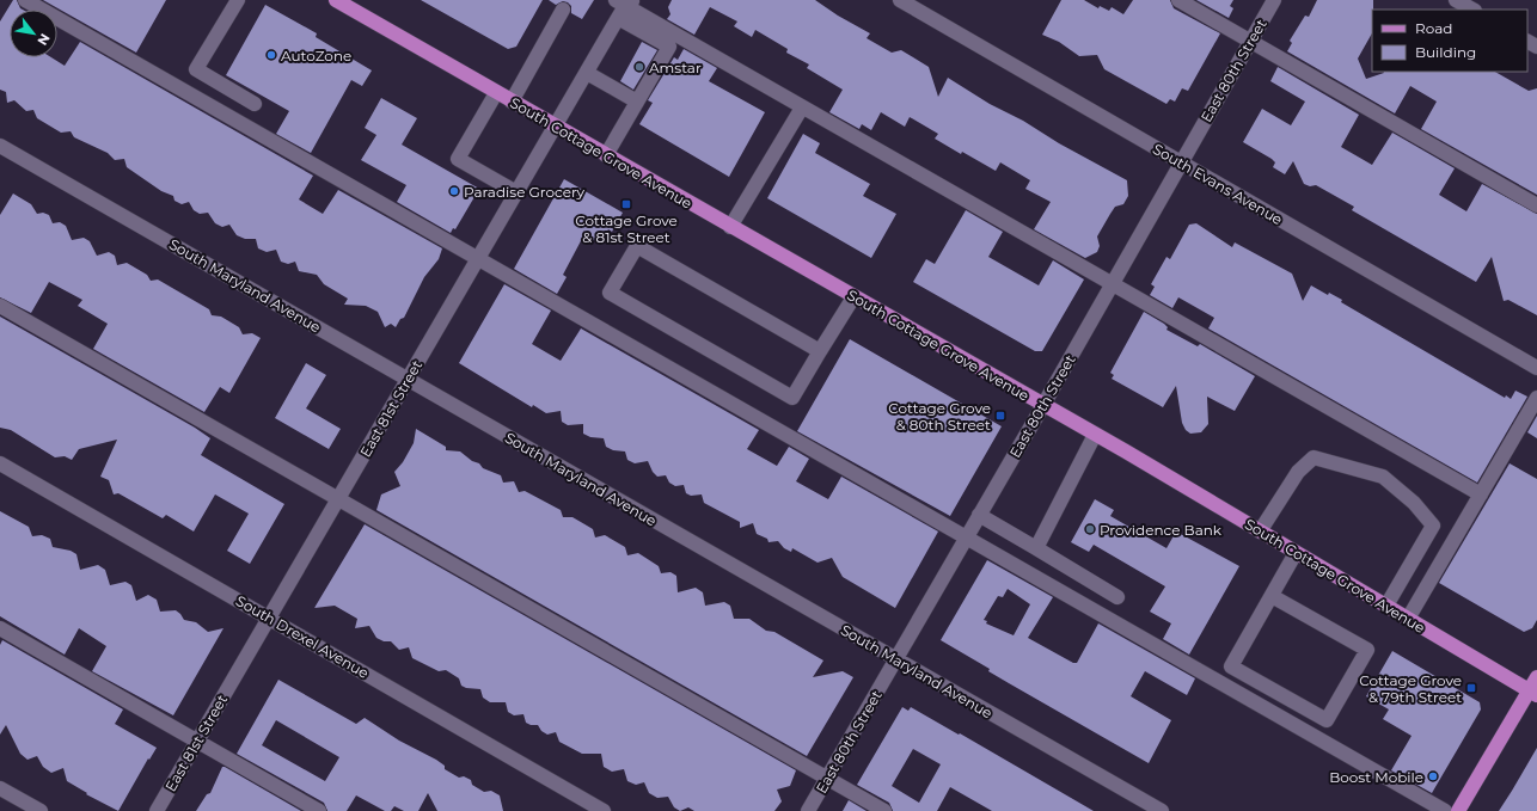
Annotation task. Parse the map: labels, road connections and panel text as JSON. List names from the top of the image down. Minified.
{"streets":{"main road":["South Cottage Grove Avenue"],"street":["East 80th Street","South Evans Avenue","South Maryland Avenue","East 81st Street","South Drexel Avenue"]},"crossings":[["East 80th Street","South Cottage Grove Avenue"],["East 80th Street","South Evans Avenue"],["East 80th Street","South Maryland Avenue"],["South Cottage Grove Avenue","East 81st Street"],["South Maryland Avenue","East 81st Street"],["East 81st Street","South Drexel Avenue"]],"places":{"other":["AutoZone","Amstar","Paradise Grocery","Providence Bank","Boost Mobile"],"transit":["Cottage Grove & 81st Street","Cottage Grove & 80th Street","Cottage Grove & 79th Street"]},"legend":["Road","Building"],"north":"bottom right"}
